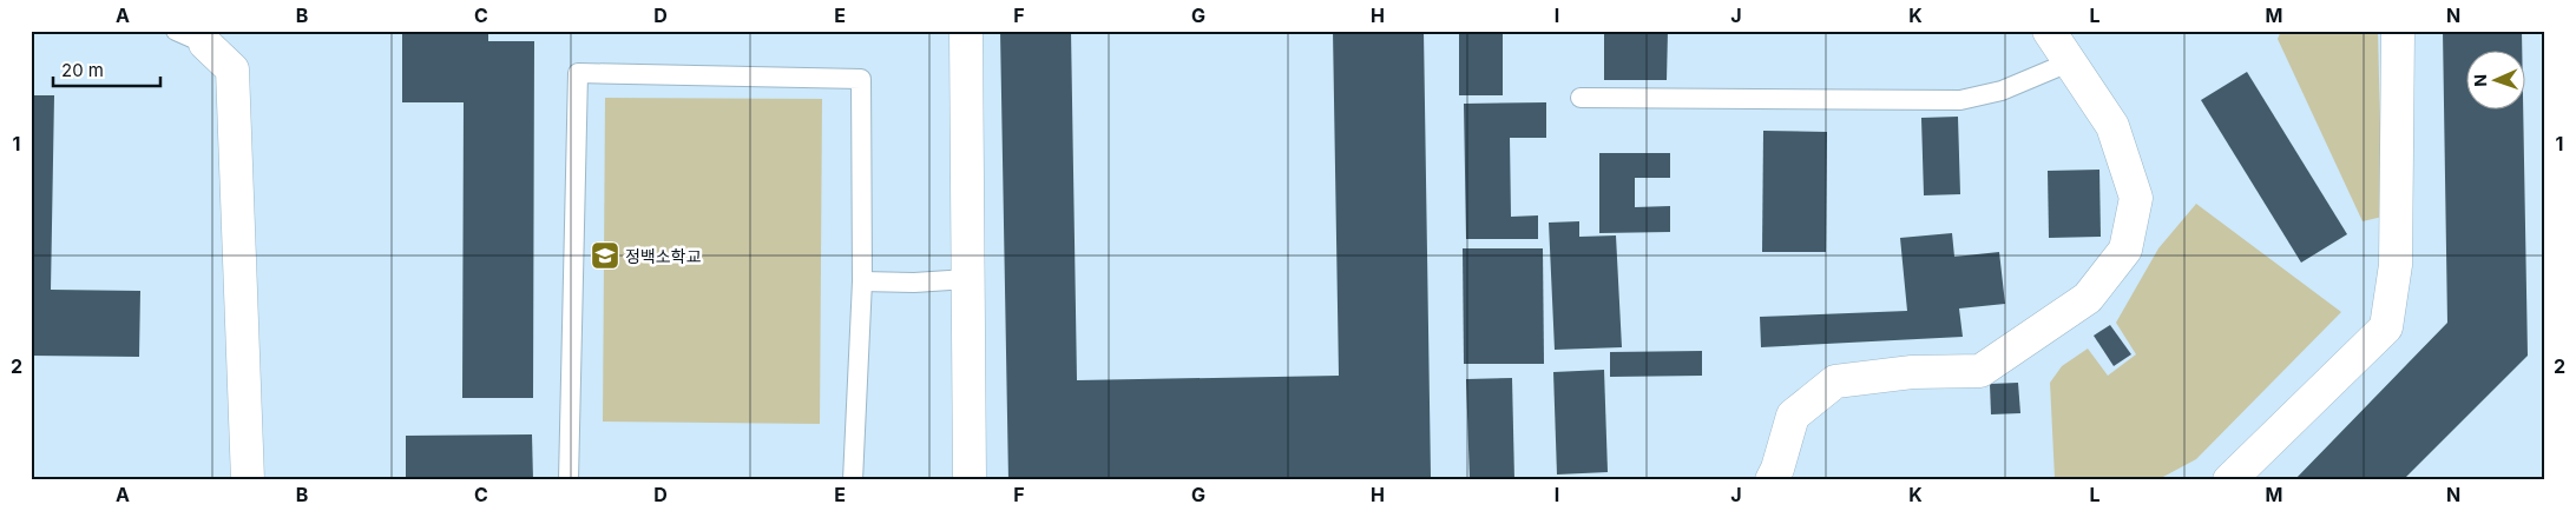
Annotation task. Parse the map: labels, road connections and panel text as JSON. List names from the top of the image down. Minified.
{"places":{"school or university":["정백소학교"]},"scale_bar":"20 m","north":"left","grid":{"columns":["A","B","C","D","E","F","G","H","I","J","K","L","M","N"],"rows":["1","2"]}}
